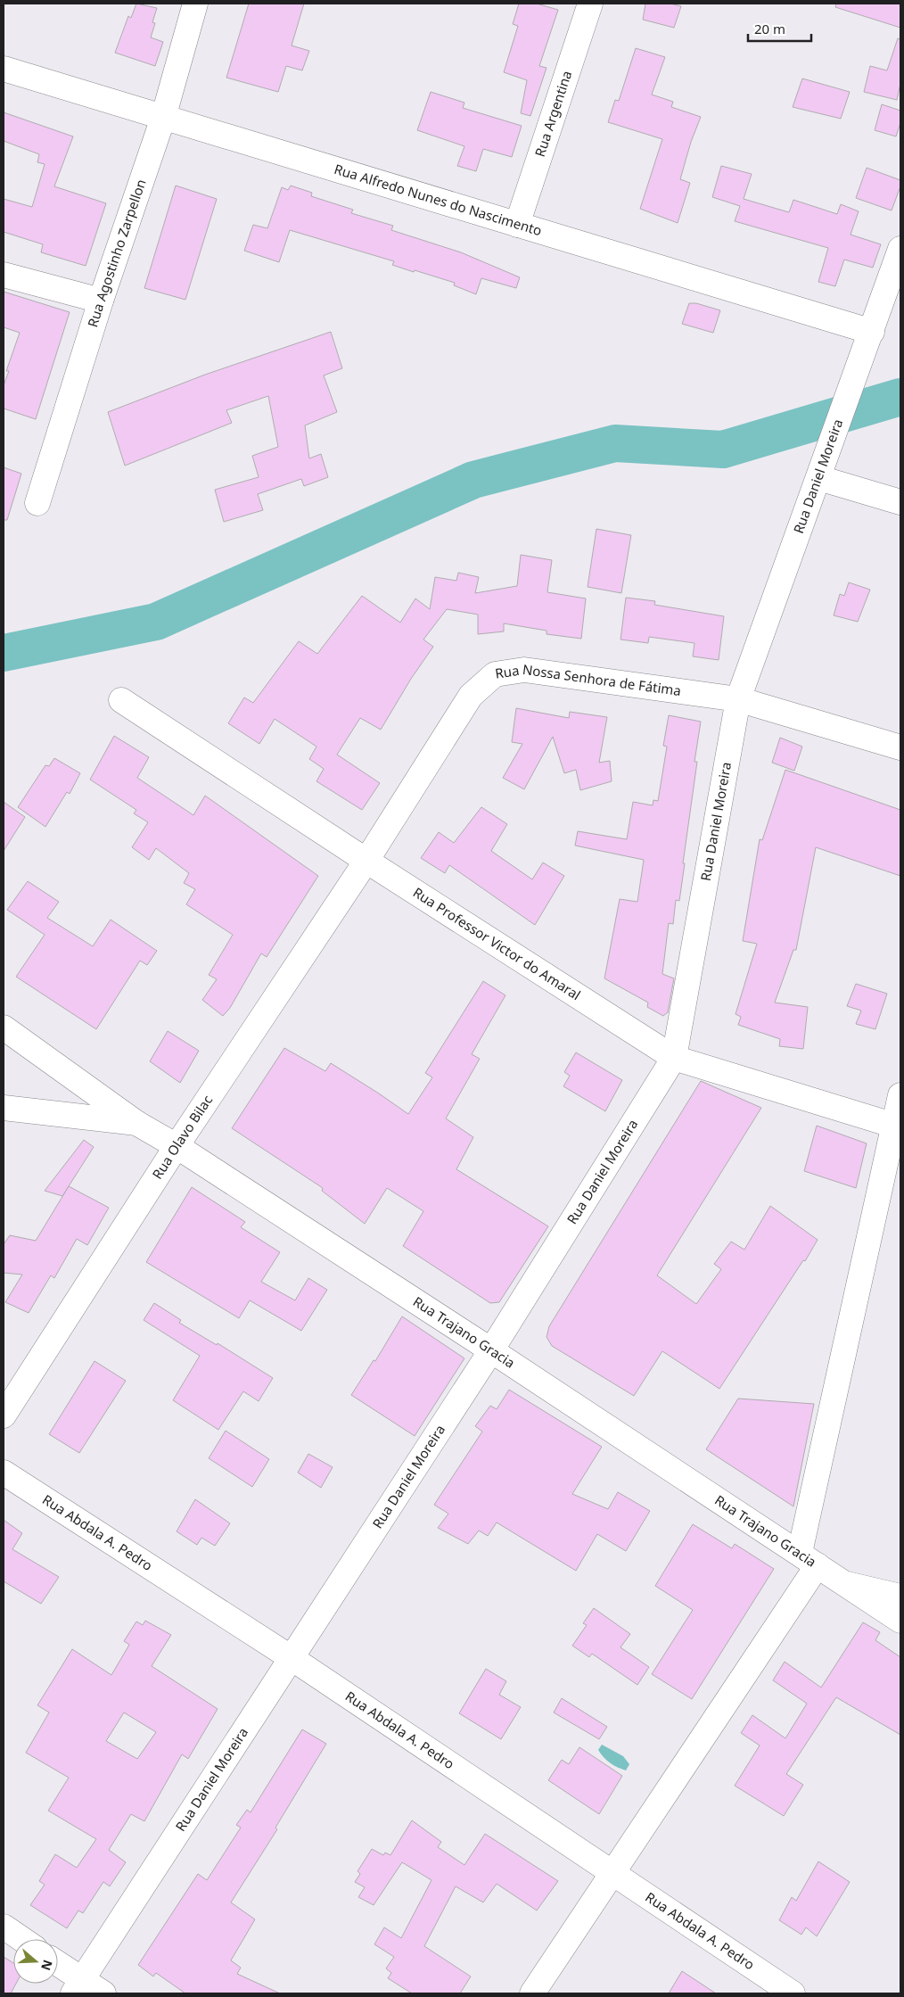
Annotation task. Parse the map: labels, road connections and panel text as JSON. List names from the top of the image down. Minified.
{"streets":{"street":["Rua Argentina","Rua Alfredo Nunes do Nascimento","Rua Agostinho Zarpellon","Rua Daniel Moreira","Rua Nossa Senhora de Fátima","Rua Professor Victor do Amaral","Rua Olavo Bilac","Rua Trajano Gracia","Rua Abdala A. Pedro"]},"crossings":[["Rua Argentina","Rua Alfredo Nunes do Nascimento"],["Rua Alfredo Nunes do Nascimento","Rua Agostinho Zarpellon"],["Rua Alfredo Nunes do Nascimento","Rua Daniel Moreira"],["Rua Daniel Moreira","Rua Nossa Senhora de Fátima"],["Rua Daniel Moreira","Rua Professor Victor do Amaral"],["Rua Daniel Moreira","Rua Trajano Gracia"],["Rua Daniel Moreira","Rua Abdala A. Pedro"],["Rua Nossa Senhora de Fátima","Rua Professor Victor do Amaral"],["Rua Nossa Senhora de Fátima","Rua Olavo Bilac"],["Rua Professor Victor do Amaral","Rua Olavo Bilac"],["Rua Olavo Bilac","Rua Trajano Gracia"]],"scale_bar":"20 m","north":"right"}
